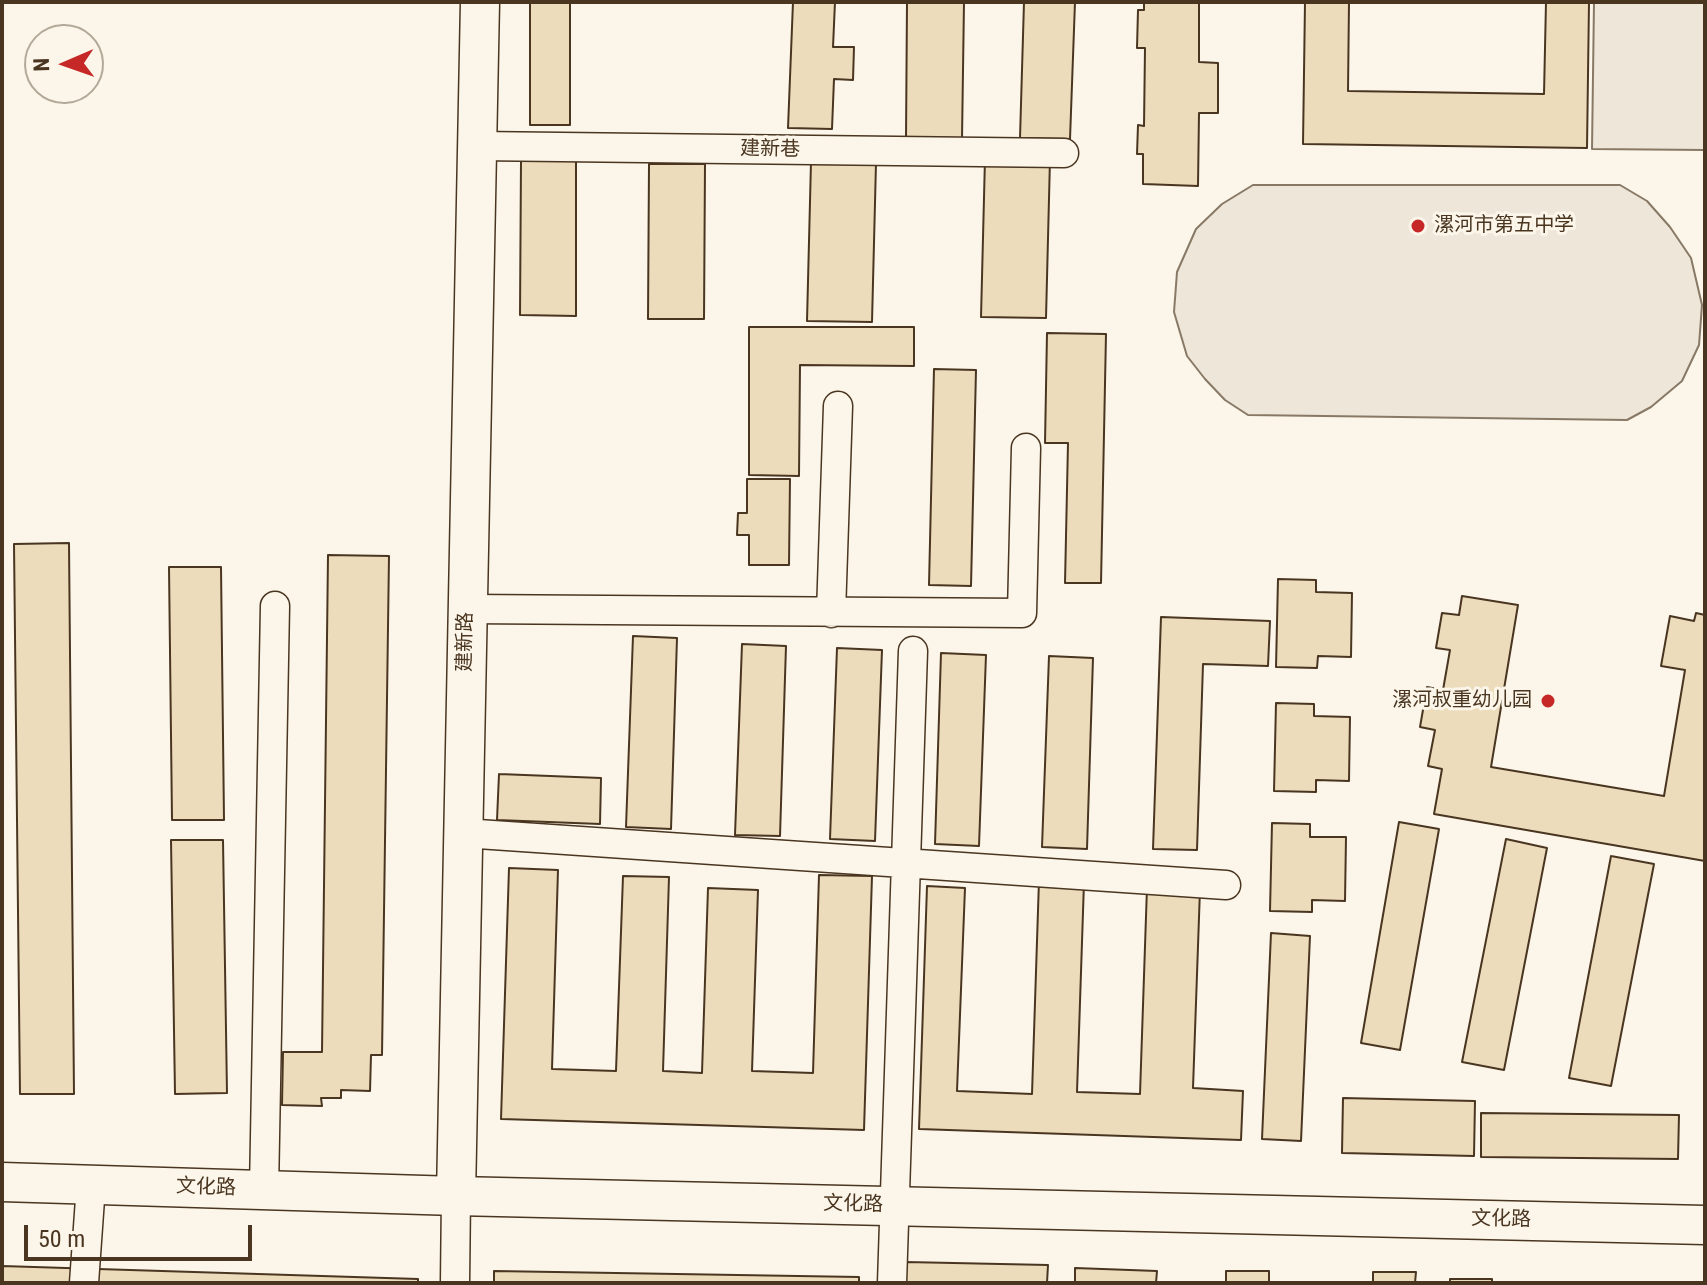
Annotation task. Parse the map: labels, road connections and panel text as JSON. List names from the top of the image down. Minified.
{"streets":{"street":["建新巷","建新路","文化路"]},"crossings":[["建新巷","建新路"],["建新路","文化路"]],"places":["漯河市第五中学","漯河叔重幼儿园"],"scale_bar":"50 m","north":"left"}
